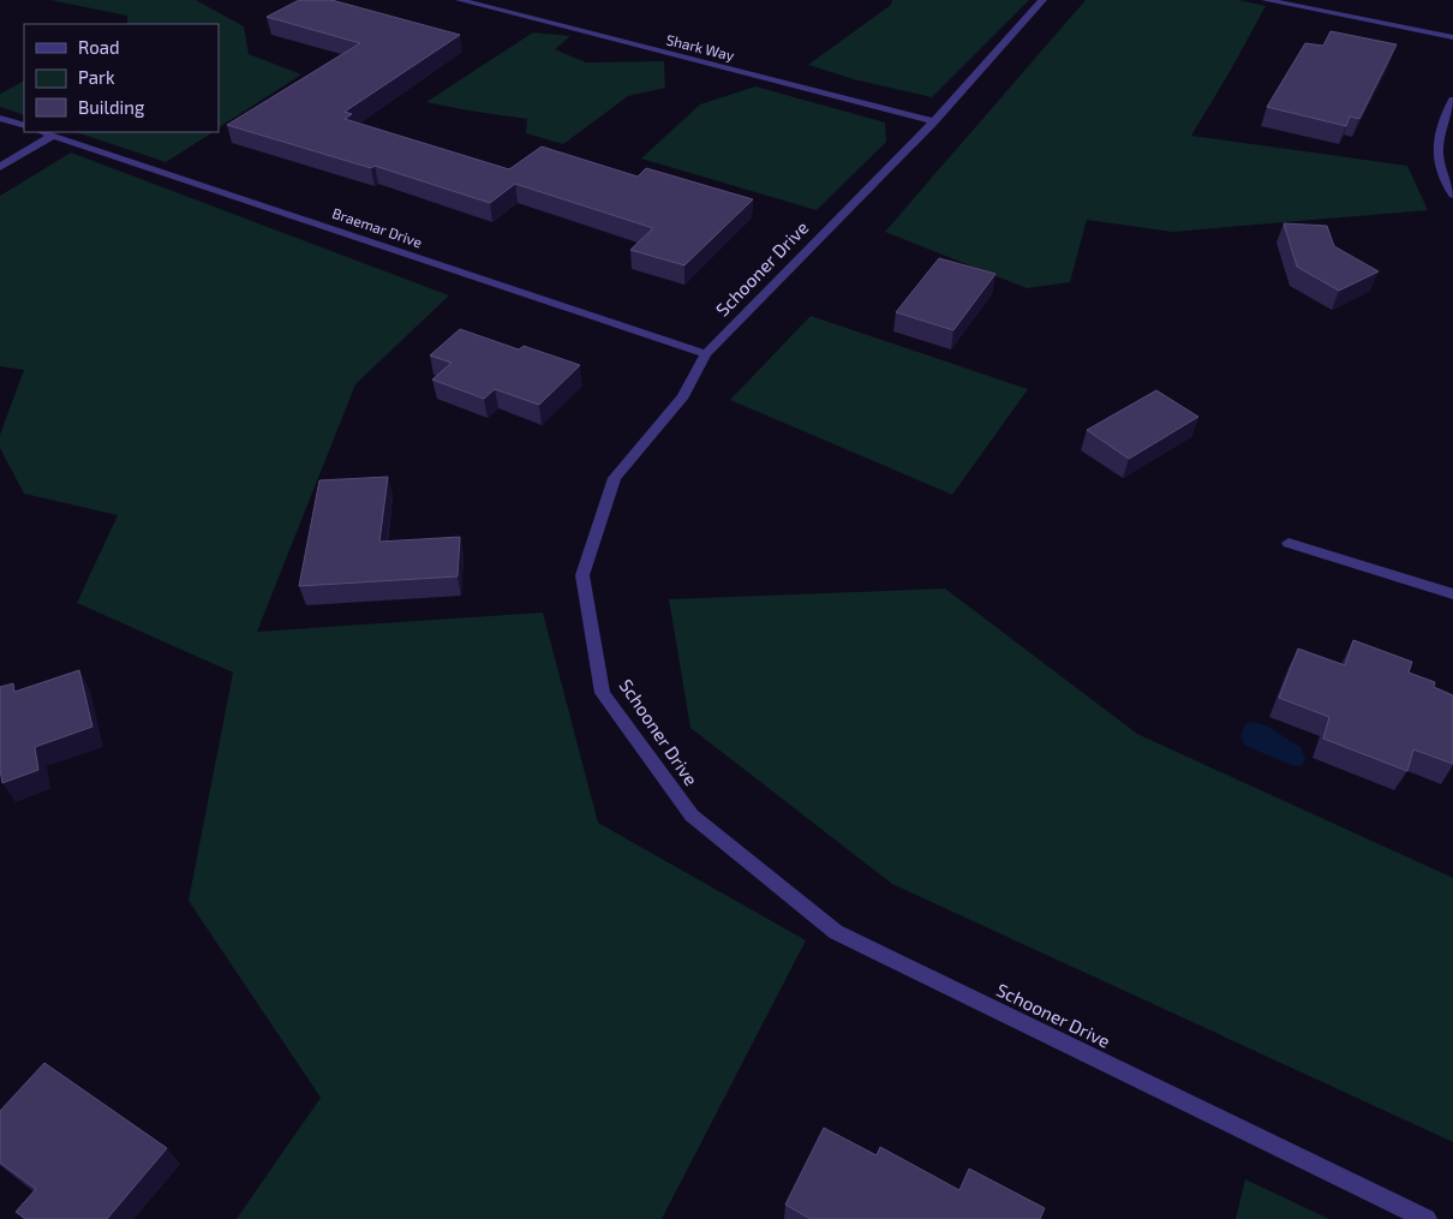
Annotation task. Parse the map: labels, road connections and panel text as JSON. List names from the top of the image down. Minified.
{"streets":{"street":["Shark Way","Braemar Drive","Schooner Drive"]},"crossings":[["Shark Way","Schooner Drive"],["Braemar Drive","Schooner Drive"]],"legend":["Road","Park","Building"]}
